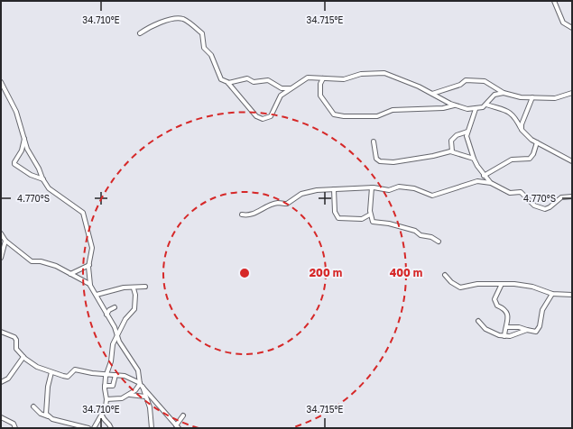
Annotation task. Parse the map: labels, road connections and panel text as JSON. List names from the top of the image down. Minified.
{"coordinates":["34.710°E","34.715°E","4.770°S"],"rings":["200 m","400 m"]}
